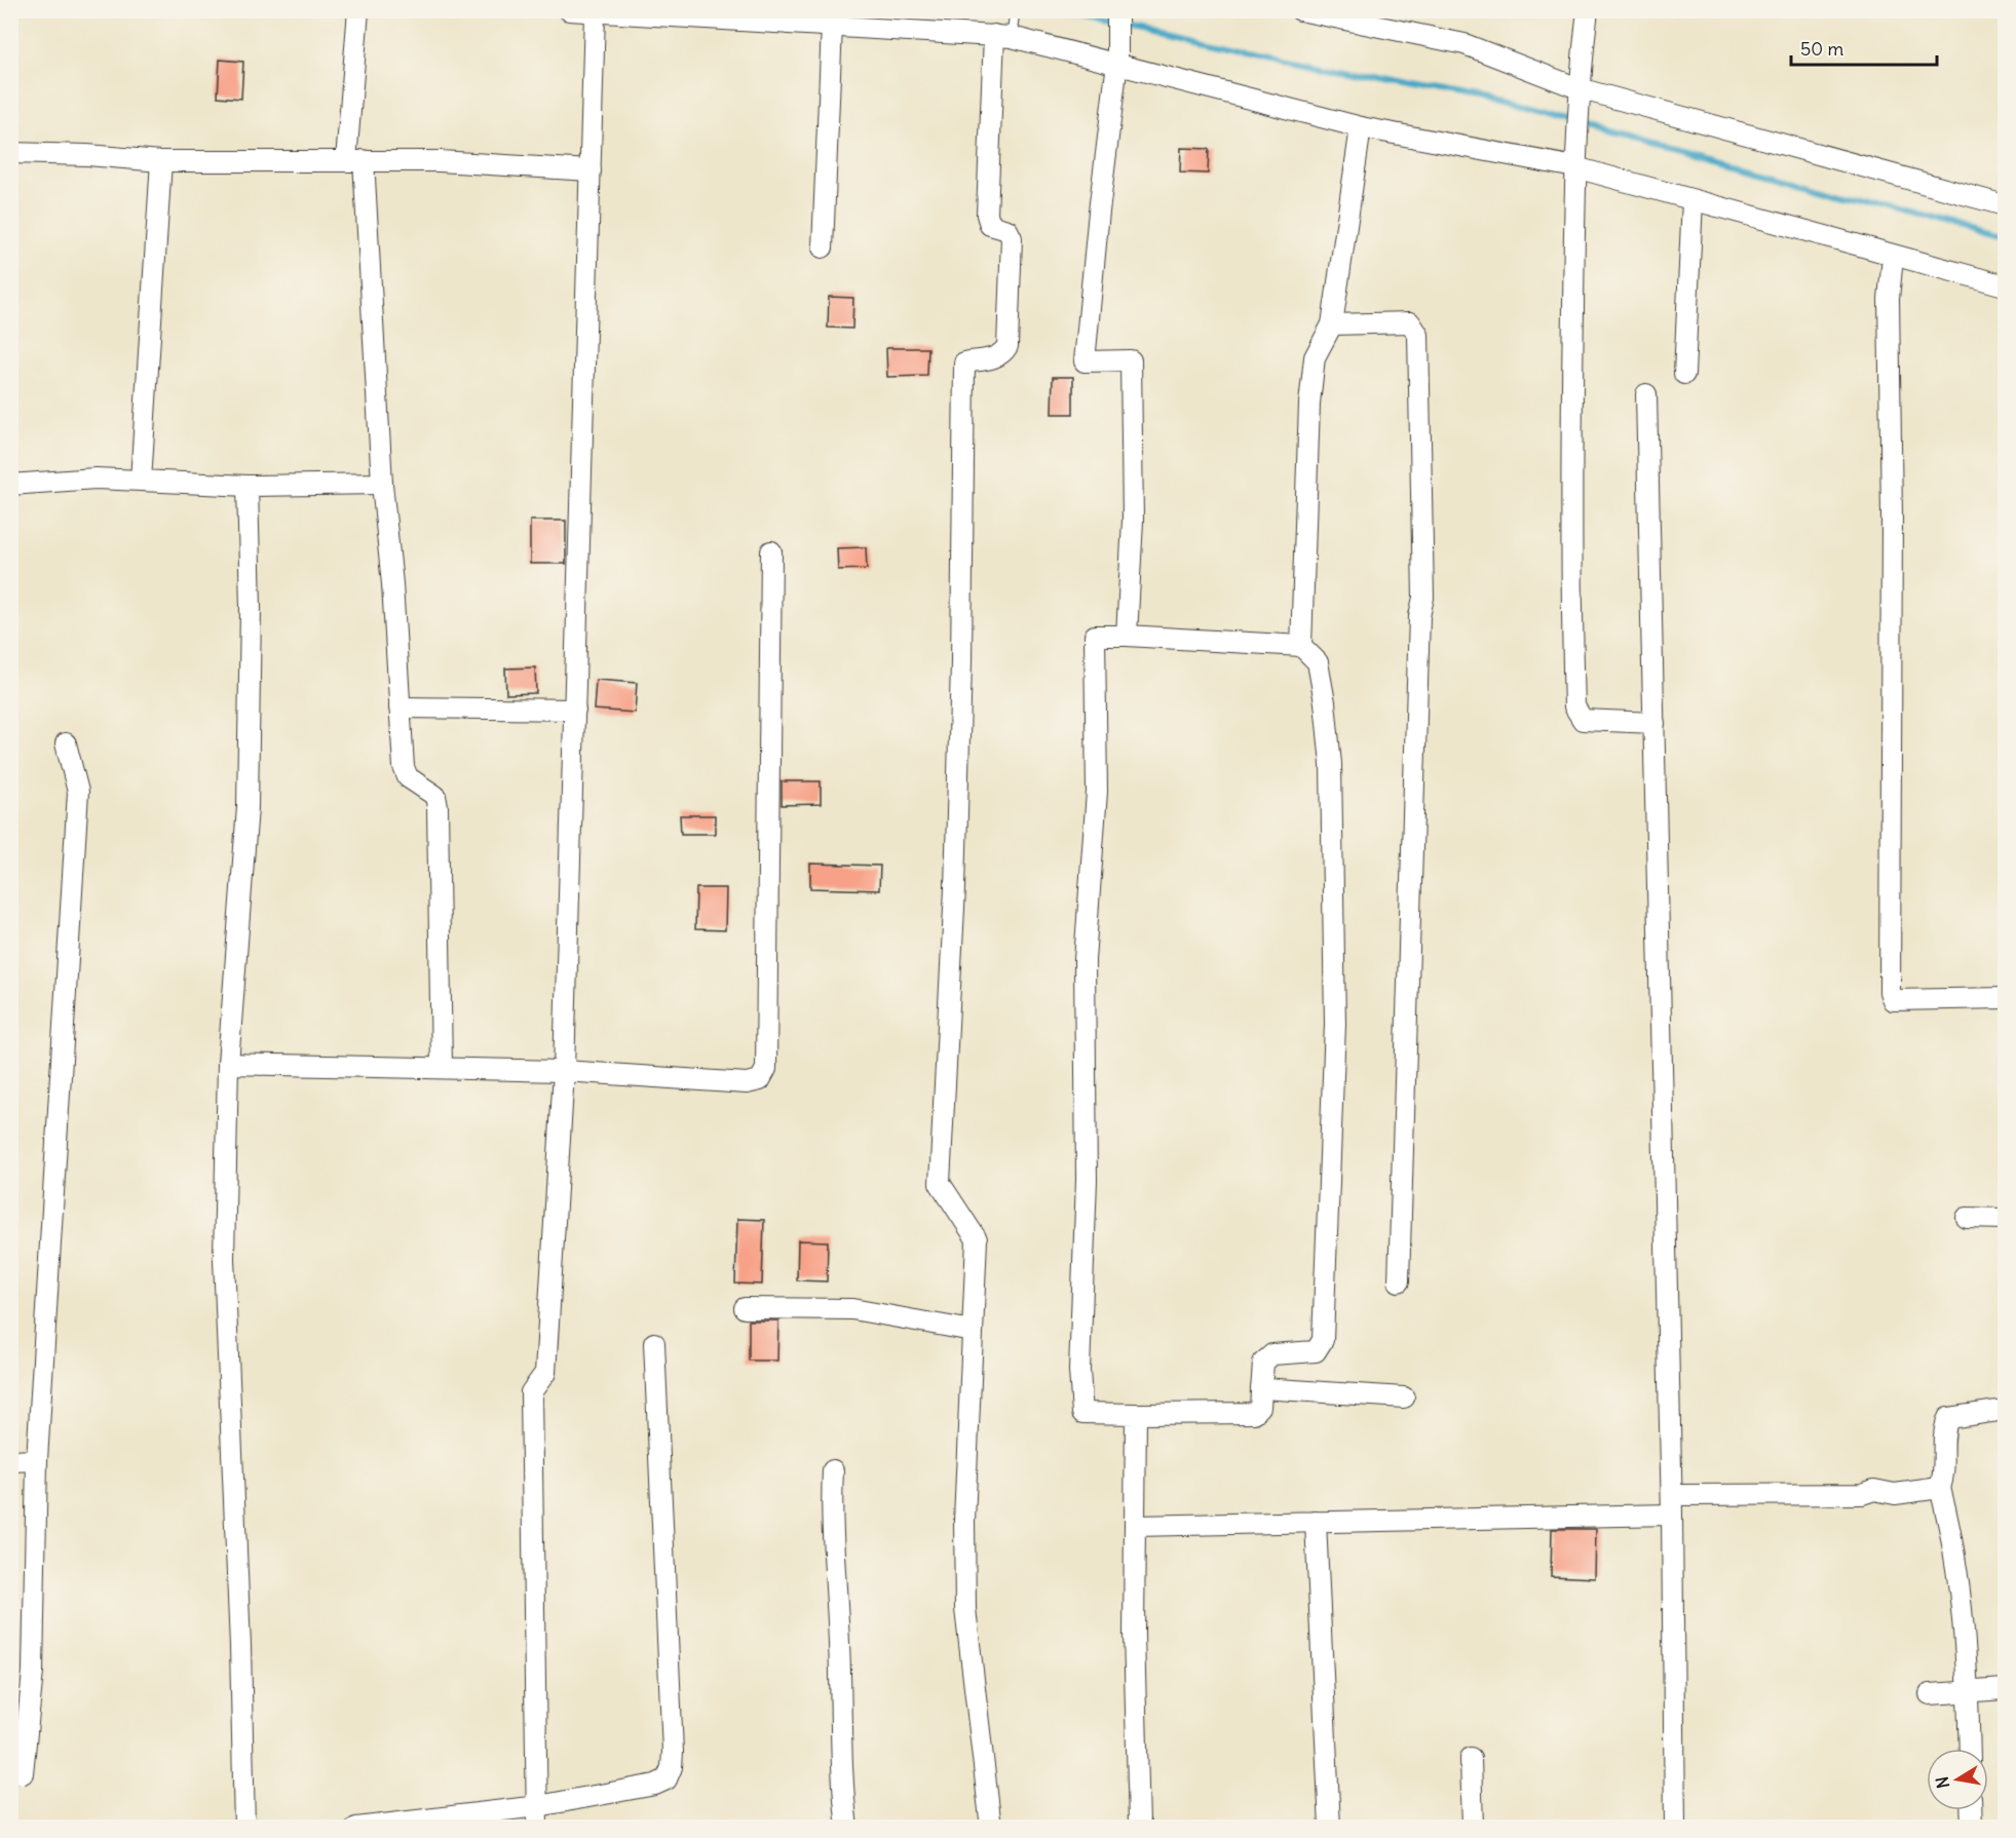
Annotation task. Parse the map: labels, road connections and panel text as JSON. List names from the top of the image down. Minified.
{"scale_bar":"50 m","north":"left"}
